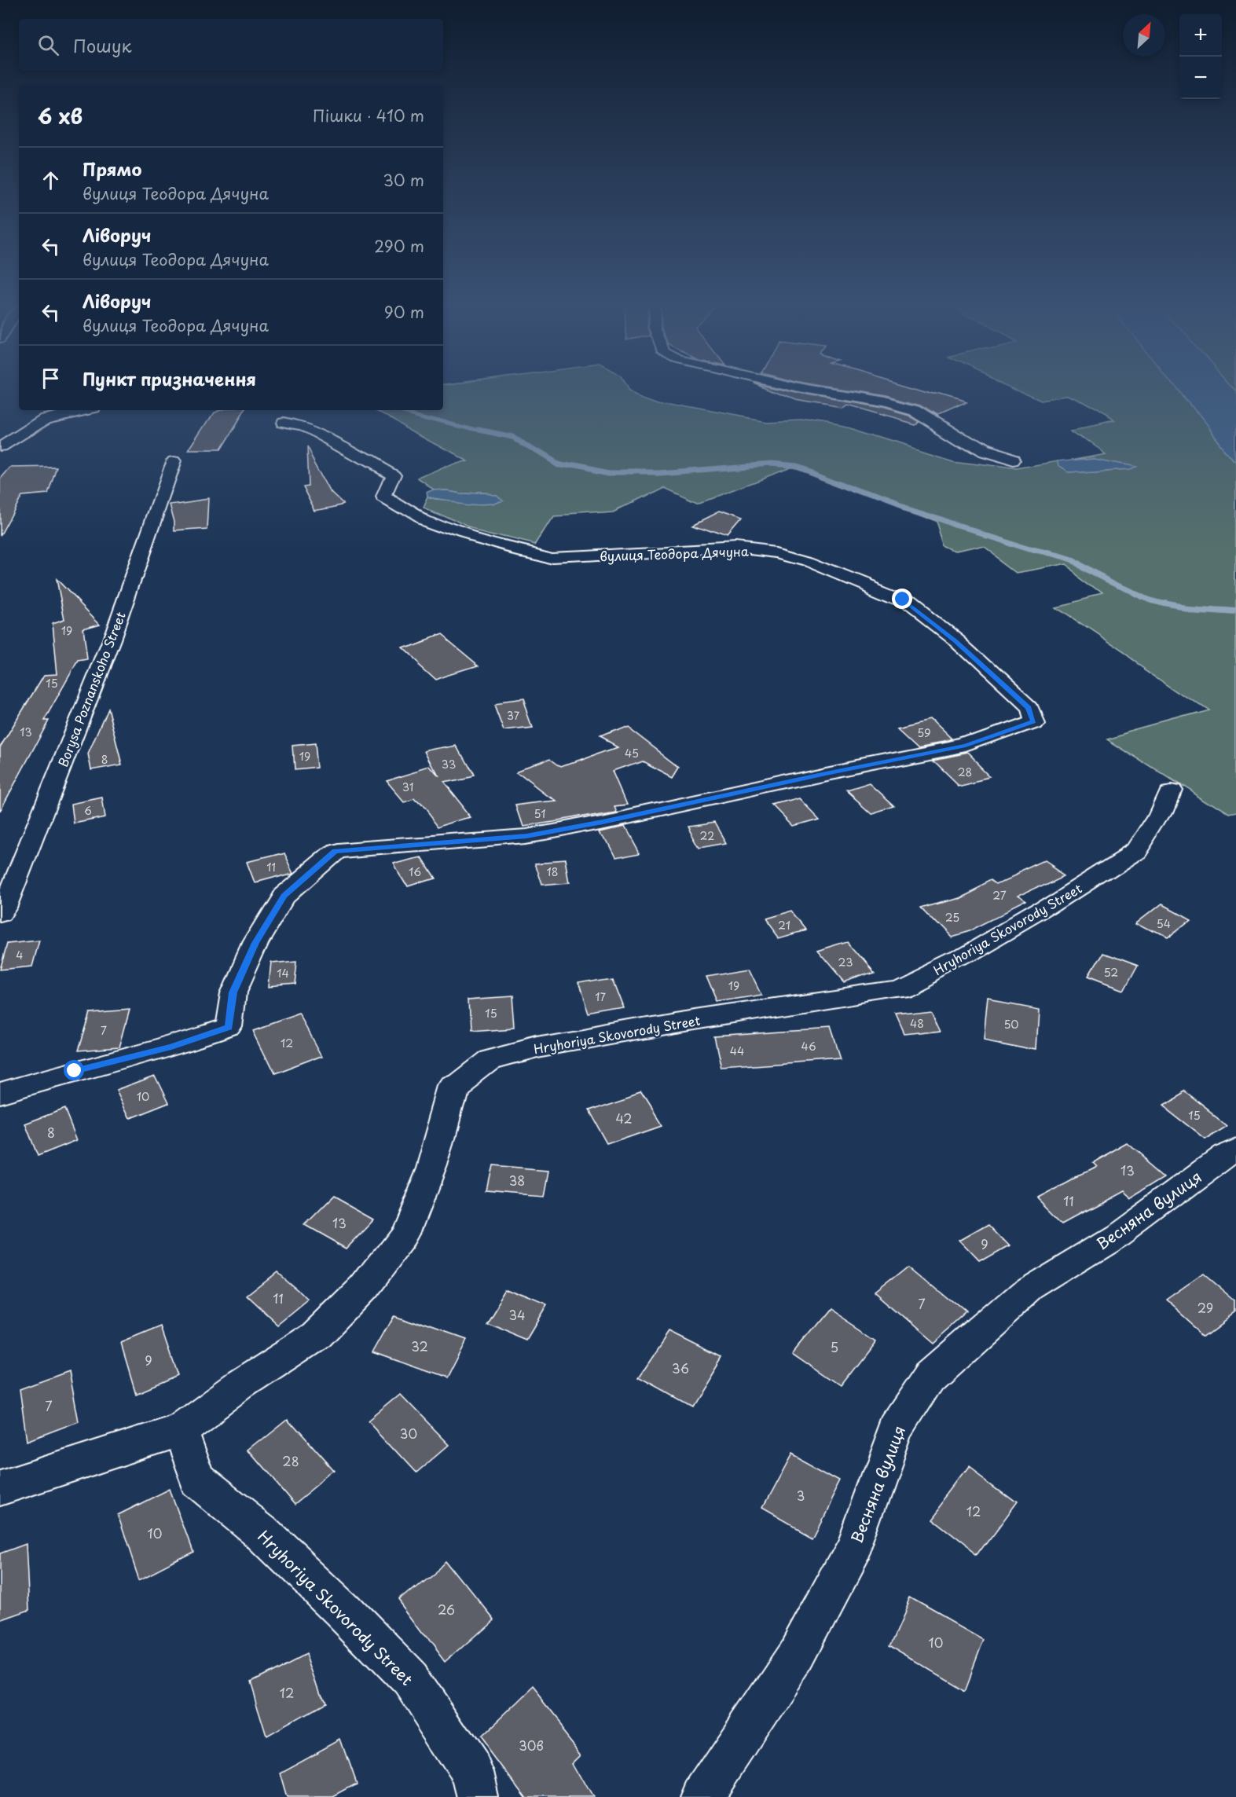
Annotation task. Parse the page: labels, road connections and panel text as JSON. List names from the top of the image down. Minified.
{"streets":{"street":["вулиця Теодора Дячуна","Borysa Poznanskoho Street","Hryhoriya Skovorody Street","Весняна вулиця"]},"house_numbers":["19","15","37","13","59","45","19","8","33","28","31","6","51","22","11","16","18","27","25","54","21","4","23","52","14","19","17","15","48","50","7","12","46","44","10","15","42","8","13","38","11","13","9","11","7","29","34","32","5","9","36","7","30","28","3","12","10","26","10","12","30в"],"north":"top right","page":{"map_buttons":["+","−"],"search":"Пошук","heading":["6 хв","Пішки · 410 m"],"list":[["Прямо","вулиця Теодора Дячуна","30 m"],["Ліворуч","вулиця Теодора Дячуна","290 m"],["Ліворуч","вулиця Теодора Дячуна","90 m"],"Пункт призначення"]}}
